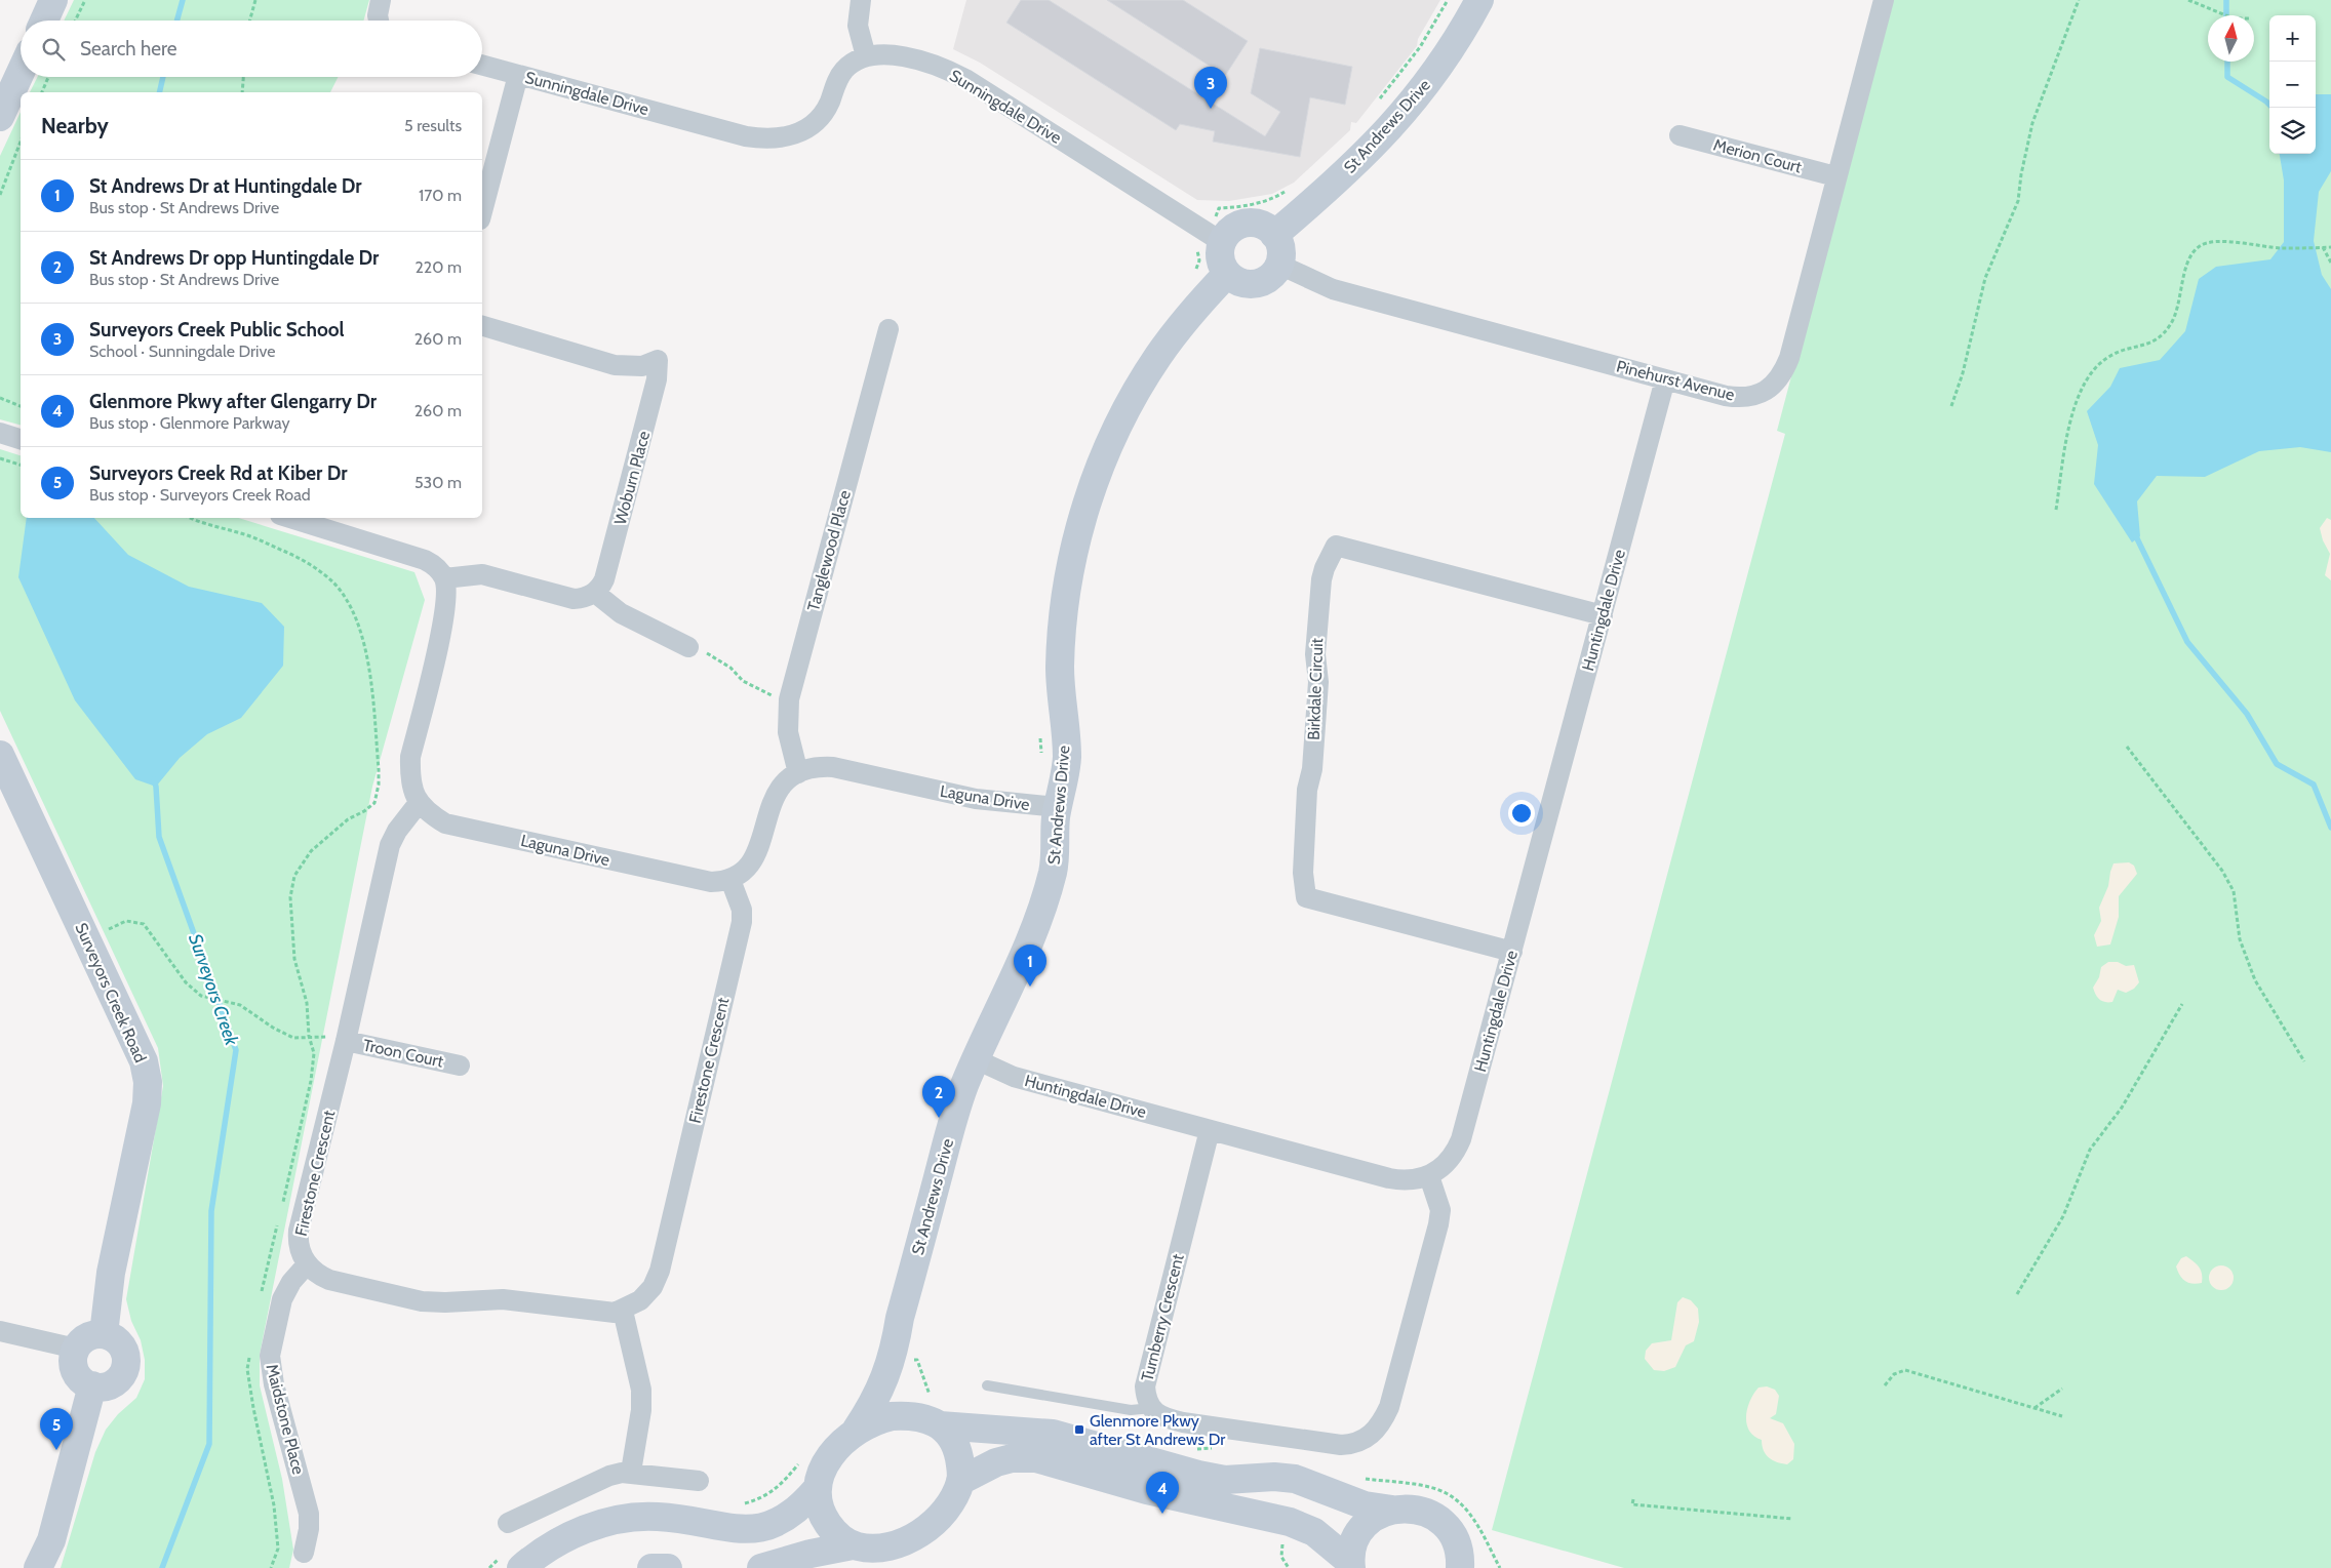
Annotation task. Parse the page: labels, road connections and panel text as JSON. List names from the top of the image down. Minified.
{"streets":{"street":["Sunningdale Drive","St Andrews Drive","Merion Court","Pinehurst Avenue","Woburn Place","Tanglewood Place","Huntingdale Drive","Birkdale Circuit","Laguna Drive","Surveyors Creek Road","Troon Court","Firestone Crescent","Turnberry Crescent","Maidstone Place"]},"crossings":[["Sunningdale Drive","St Andrews Drive"],["Sunningdale Drive","Pinehurst Avenue"],["St Andrews Drive","Pinehurst Avenue"],["St Andrews Drive","Huntingdale Drive"],["St Andrews Drive","Laguna Drive"],["Merion Court","Pinehurst Avenue"],["Pinehurst Avenue","Huntingdale Drive"],["Tanglewood Place","Laguna Drive"],["Huntingdale Drive","Birkdale Circuit"],["Huntingdale Drive","Turnberry Crescent"],["Laguna Drive","Firestone Crescent"],["Troon Court","Firestone Crescent"],["Firestone Crescent","Maidstone Place"]],"water":["Surveyors Creek"],"places":{"transit":["Glenmore Pkwy after St Andrews Dr"]},"north":"top","page":{"map_buttons":["+","−"],"search":"Search here","pins":["3","1","2","5","4"],"heading":["Nearby","5 results"],"list":[{"mark":"1","name":"St Andrews Dr at Huntingdale Dr","note":"Bus stop · St Andrews Drive","value":"170 m"},{"mark":"2","name":"St Andrews Dr opp Huntingdale Dr","note":"Bus stop · St Andrews Drive","value":"220 m"},{"mark":"3","name":"Surveyors Creek Public School","note":"School · Sunningdale Drive","value":"260 m"},{"mark":"4","name":"Glenmore Pkwy after Glengarry Dr","note":"Bus stop · Glenmore Parkway","value":"260 m"},{"mark":"5","name":"Surveyors Creek Rd at Kiber Dr","note":"Bus stop · Surveyors Creek Road","value":"530 m"}]}}
